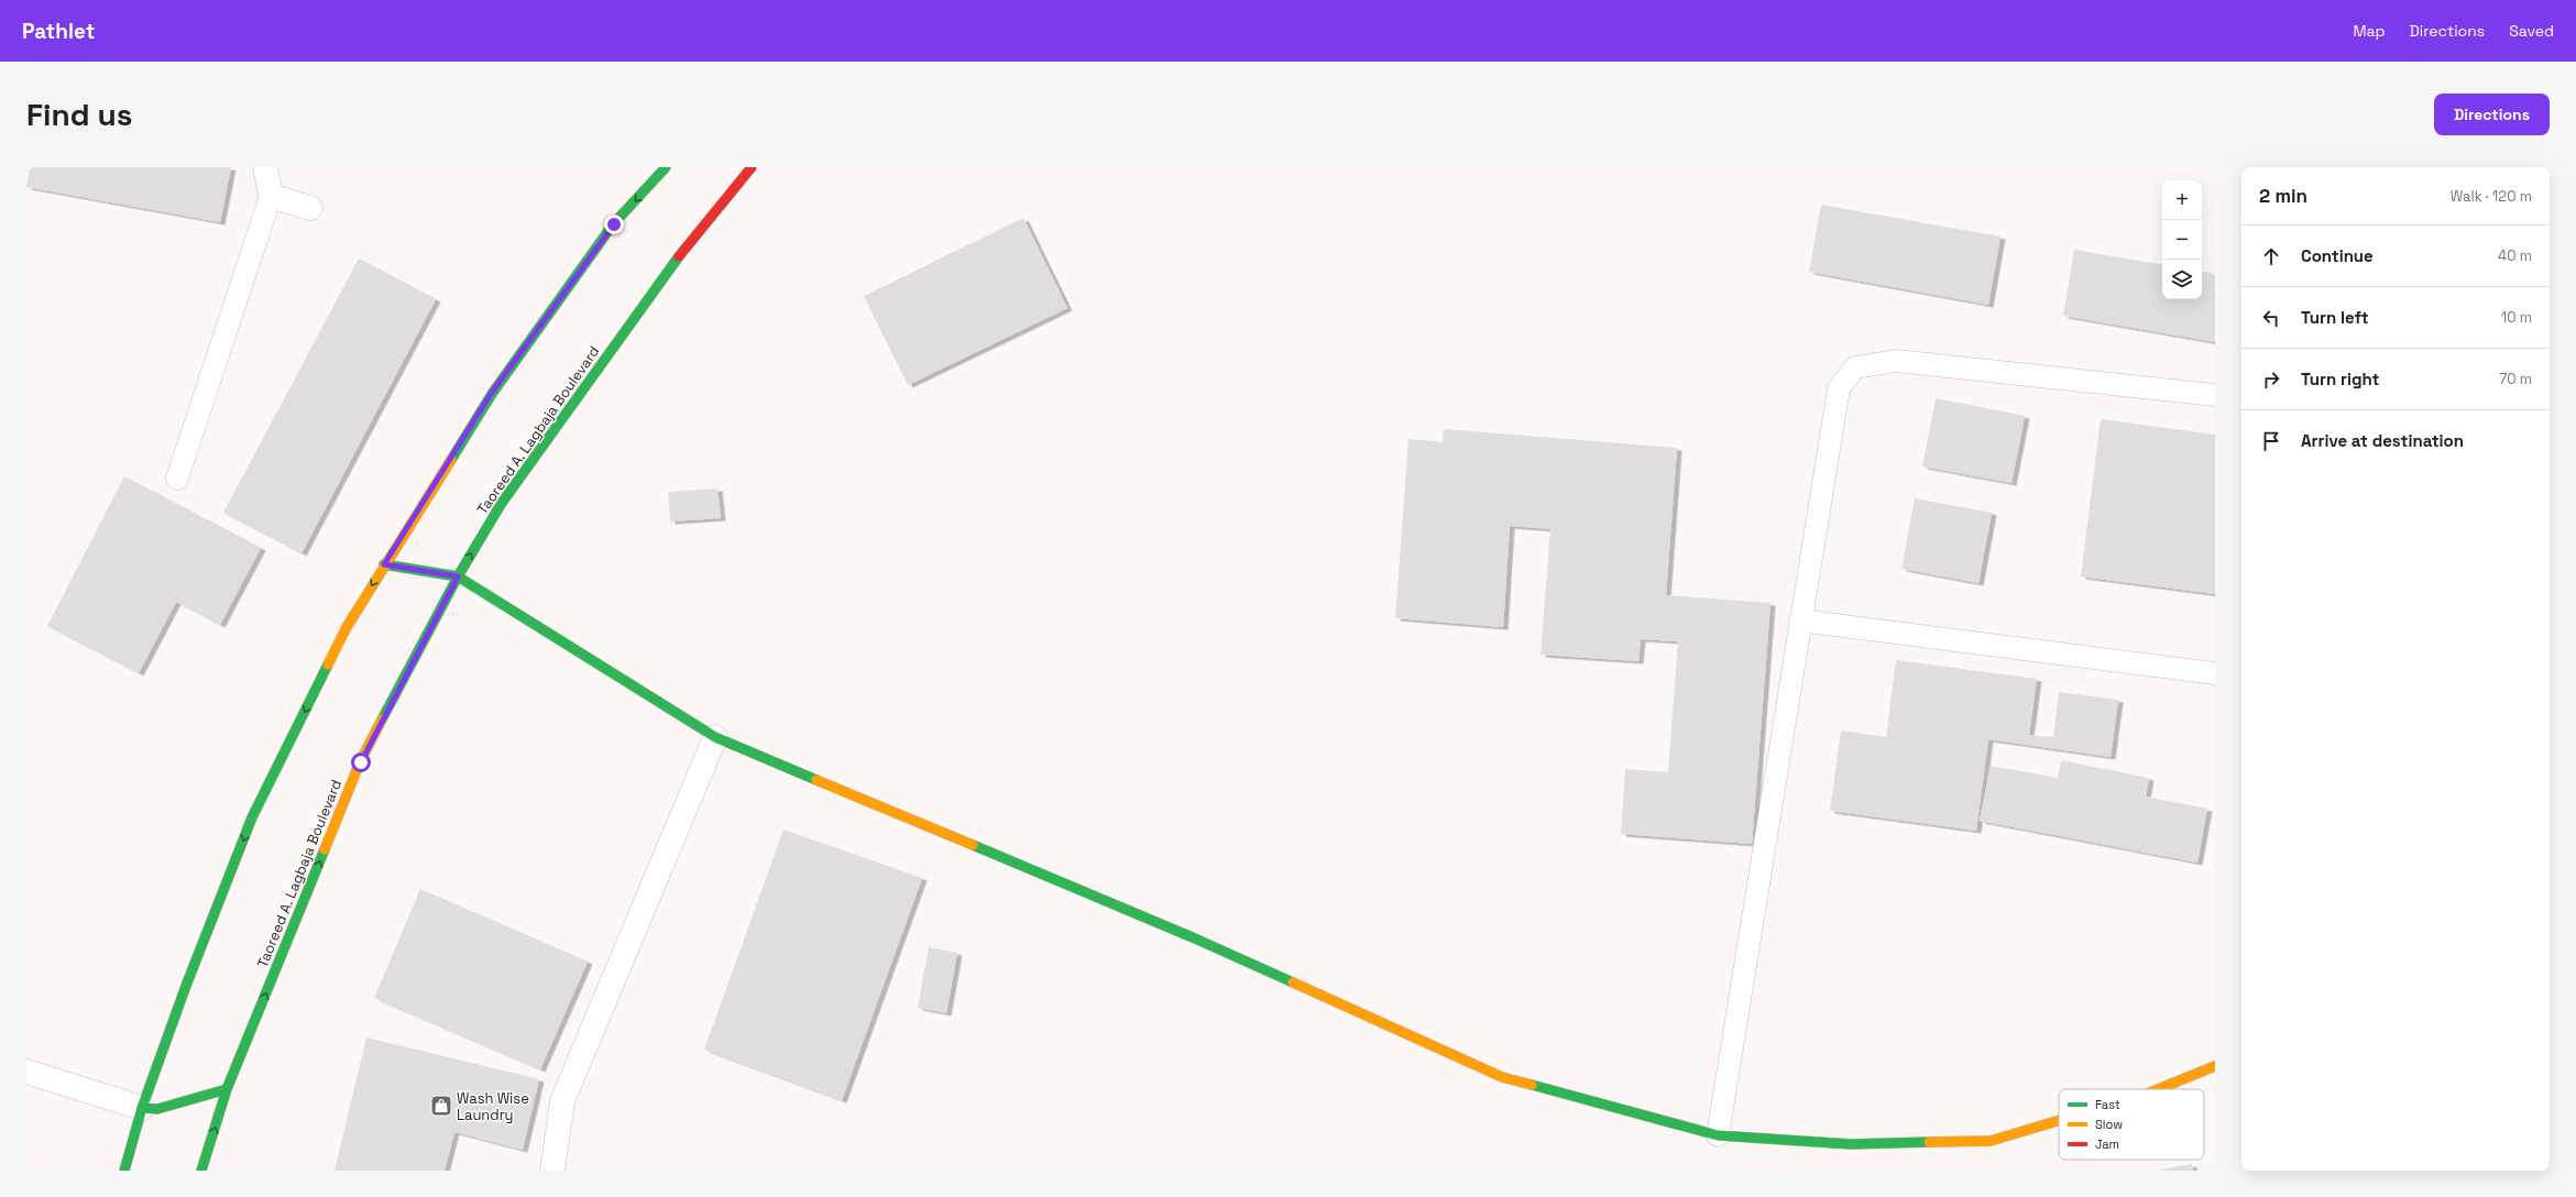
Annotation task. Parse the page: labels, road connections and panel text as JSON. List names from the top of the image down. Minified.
{"streets":{"street":["Taoreed A. Lagbaja Boulevard"]},"places":{"shop":["Wash Wise Laundry"]},"legend":["Fast","Slow","Jam"],"page":{"header":"Pathlet","nav":["Map","Directions","Saved"],"buttons":"Directions","title":"Find us","heading":["2 min","Walk · 120 m"],"map_buttons":["+","−"],"list":[["Continue","40 m"],["Turn left","10 m"],["Turn right","70 m"],"Arrive at destination"]}}
